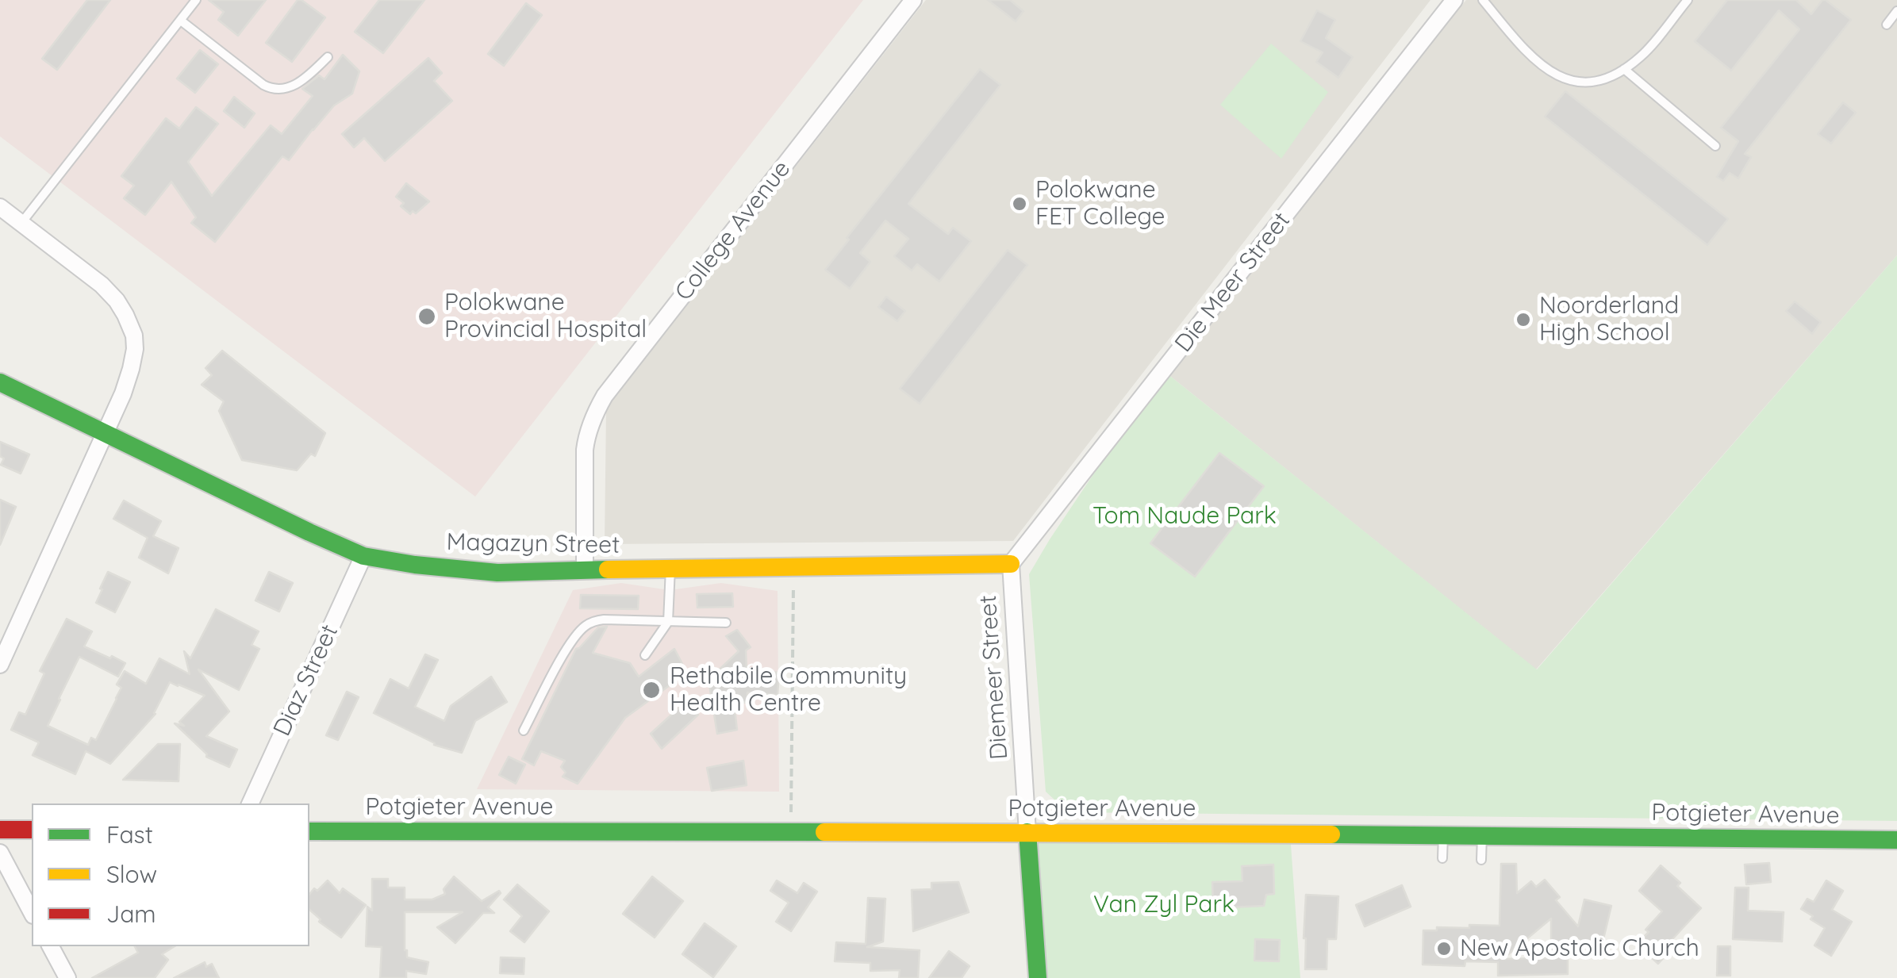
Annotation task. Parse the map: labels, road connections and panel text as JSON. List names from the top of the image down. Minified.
{"streets":{"street":["College Avenue","Die Meer Street","Magazyn Street","Diemeer Street","Diaz Street","Potgieter Avenue"]},"crossings":[["College Avenue","Magazyn Street"],["Die Meer Street","Magazyn Street"],["Die Meer Street","Diemeer Street"],["Magazyn Street","Diemeer Street"],["Magazyn Street","Diaz Street"],["Diemeer Street","Potgieter Avenue"]],"parks":["Tom Naude Park","Van Zyl Park"],"places":["Polokwane FET College","Polokwane Provincial Hospital","Noorderland High School","Rethabile Community Health Centre","New Apostolic Church"],"legend":["Fast","Slow","Jam"]}
